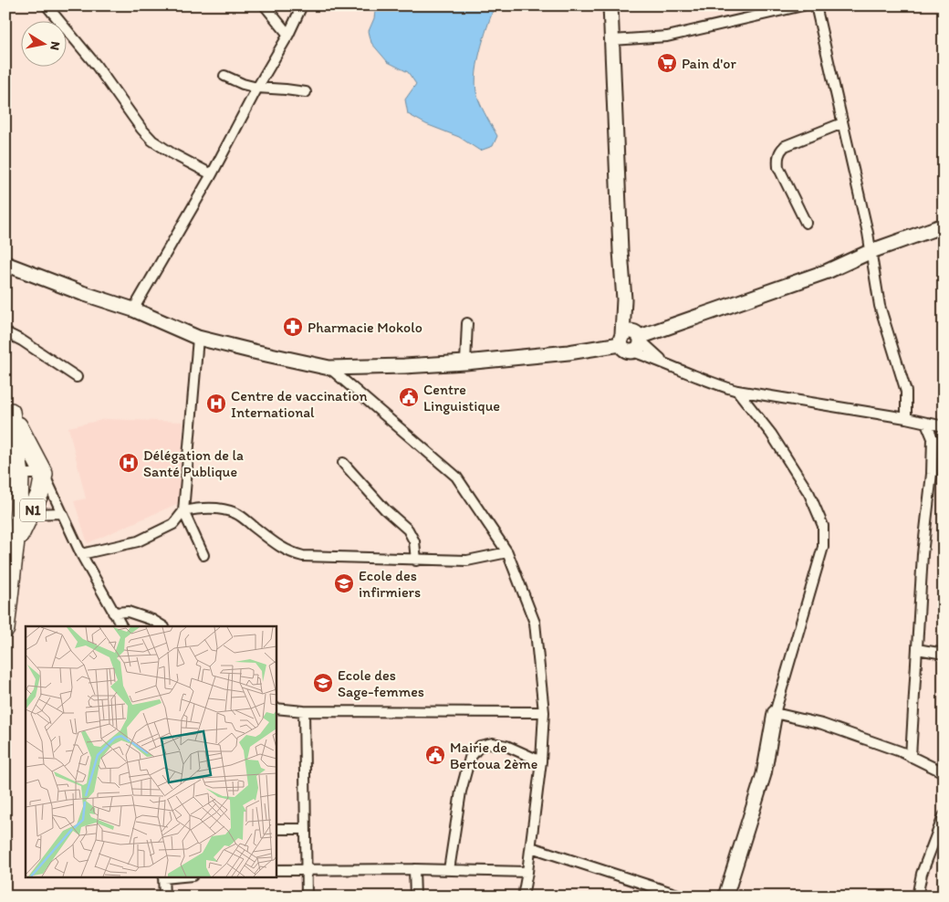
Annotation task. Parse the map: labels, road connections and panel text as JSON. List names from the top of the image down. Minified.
{"streets":{"highway":["N1"]},"places":{"supermarket":["Pain d'or"],"pharmacy":["Pharmacie Mokolo"],"public building":["Centre Linguistique","Mairie de Bertoua 2ème"],"hospital":["Centre de vaccination International","Délégation de la Santé Publique"],"school or university":["Ecole des infirmiers","Ecole des Sage-femmes"]},"north":"right"}
